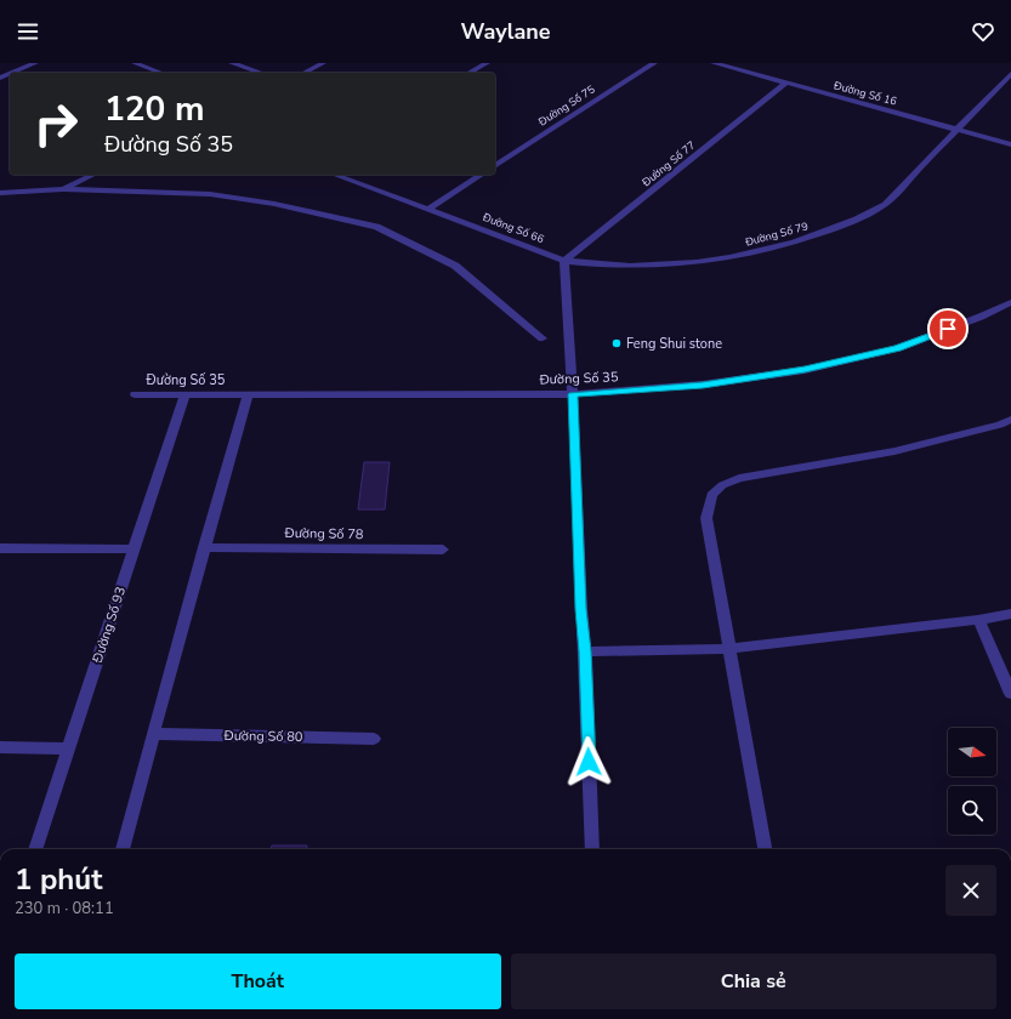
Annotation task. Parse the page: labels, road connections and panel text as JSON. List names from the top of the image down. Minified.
{"streets":{"street":["Đường Số 16","Đường Số 75","Đường Số 77","Đường Số 66","Đường Số 79","Đường Số 35","Đường Số 78","Đường Số 93","Đường Số 80"]},"crossings":[["Đường Số 16","Đường Số 77"],["Đường Số 16","Đường Số 79"],["Đường Số 77","Đường Số 66"],["Đường Số 77","Đường Số 79"],["Đường Số 66","Đường Số 79"],["Đường Số 35","Đường Số 93"]],"places":["Feng Shui stone"],"north":"right","page":{"header":"Waylane","turn":["120 m","Đường Số 35"],"heading":["1 phút","230 m · 08:11"],"buttons":["Thoát","Chia sẻ"]}}
